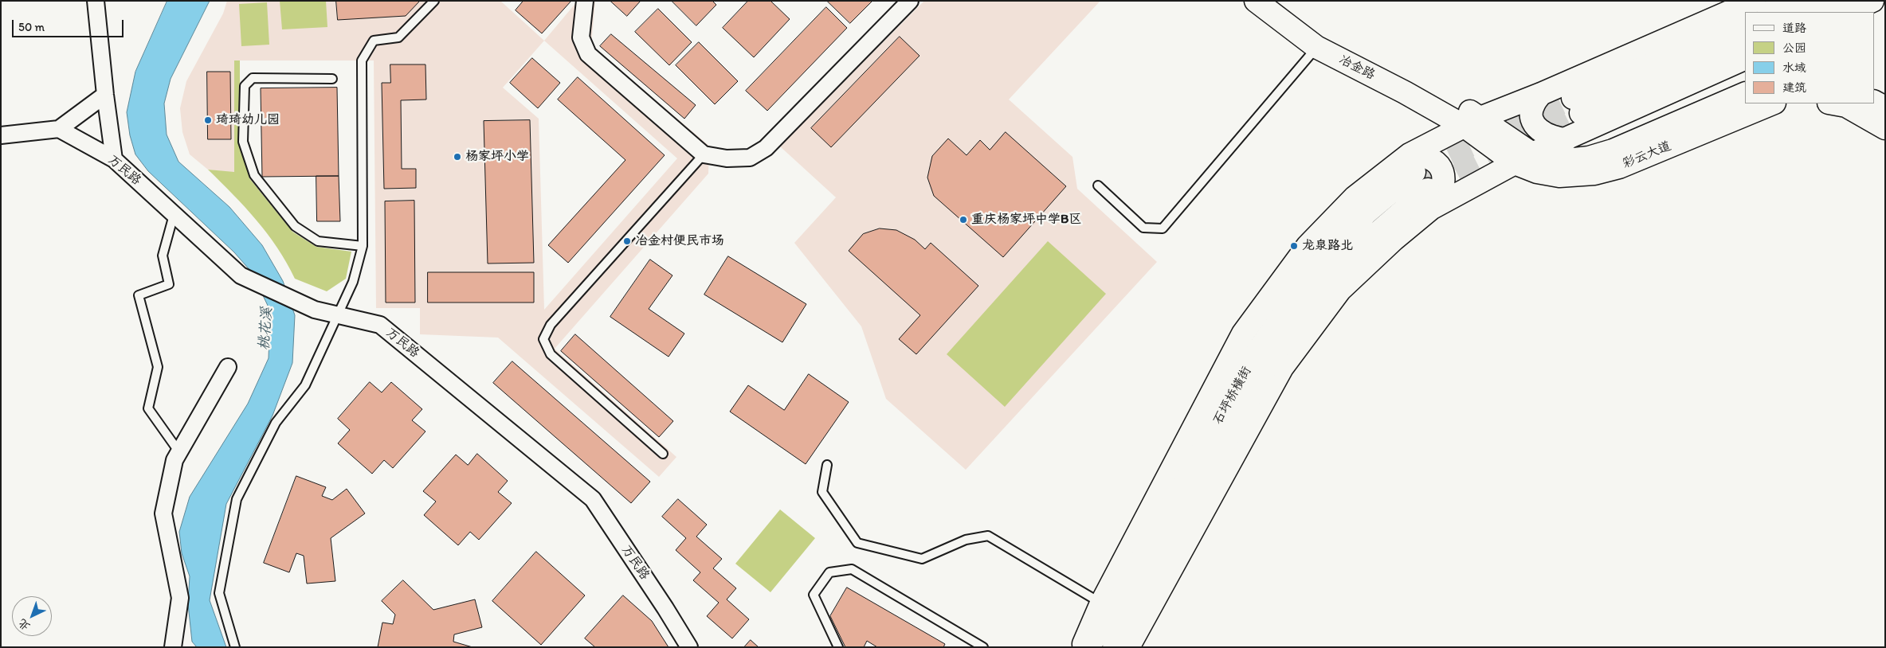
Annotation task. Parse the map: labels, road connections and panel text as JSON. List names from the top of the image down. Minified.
{"streets":{"main road":["冶金路","彩云大道","石坪桥横街"],"street":["万民路"]},"water":["桃花溪"],"places":["琦琦幼儿园","杨家坪小学","重庆杨家坪中学B区","冶金村便民市场","龙泉路北"],"legend":["道路","公园","水域","建筑"],"scale_bar":"50 m","north":"bottom left"}
